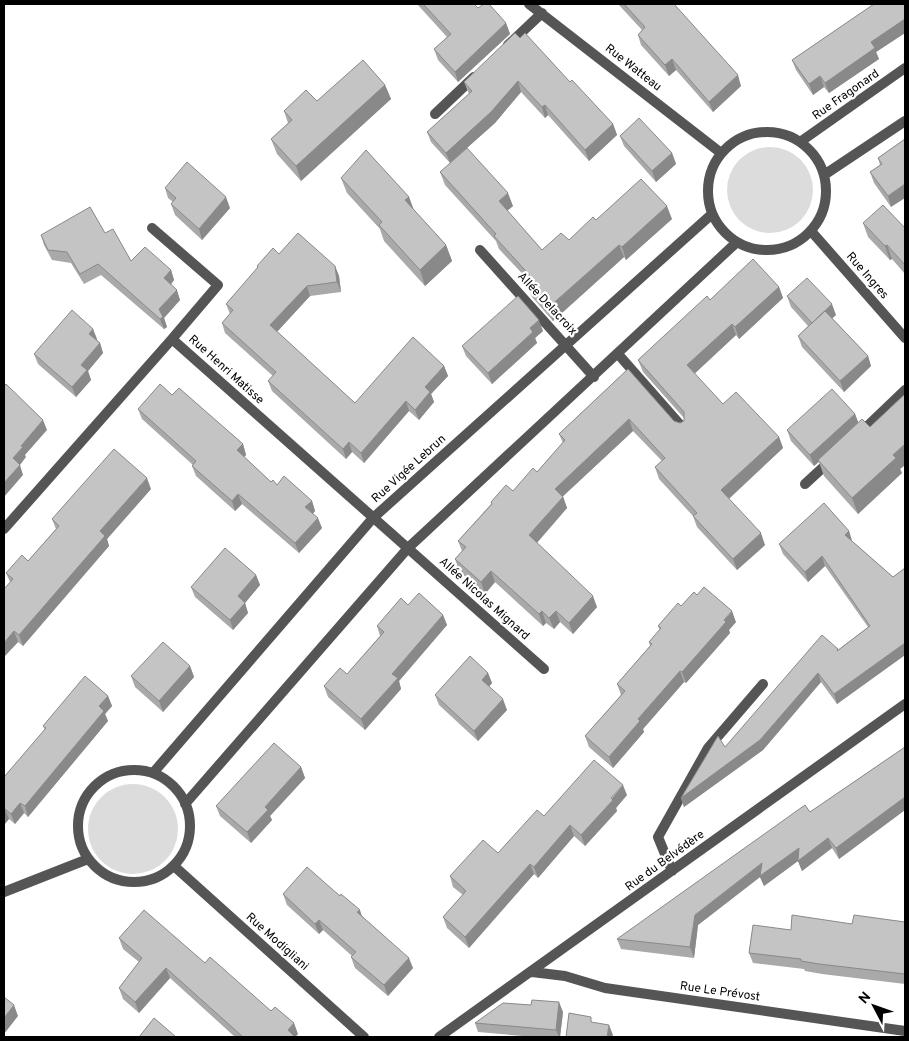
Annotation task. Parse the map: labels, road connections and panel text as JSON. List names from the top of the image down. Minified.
{"streets":{"street":["Rue Watteau","Rue Fragonard","Rue Ingres","Allée Delacroix","Rue Henri Matisse","Rue Vigée Lebrun","Allée Nicolas Mignard","Rue du Belvédère","Rue Modigliani","Rue Le Prévost"]},"crossings":[["Rue Watteau","Rue Fragonard"],["Rue Watteau","Rue Ingres"],["Rue Watteau","Rue Vigée Lebrun"],["Rue Fragonard","Rue Ingres"],["Rue Fragonard","Rue Vigée Lebrun"],["Rue Ingres","Rue Vigée Lebrun"],["Allée Delacroix","Rue Vigée Lebrun"],["Rue Henri Matisse","Rue Vigée Lebrun"],["Rue Henri Matisse","Allée Nicolas Mignard"],["Rue Vigée Lebrun","Rue Modigliani"],["Rue du Belvédère","Rue Le Prévost"]],"north":"top left"}
